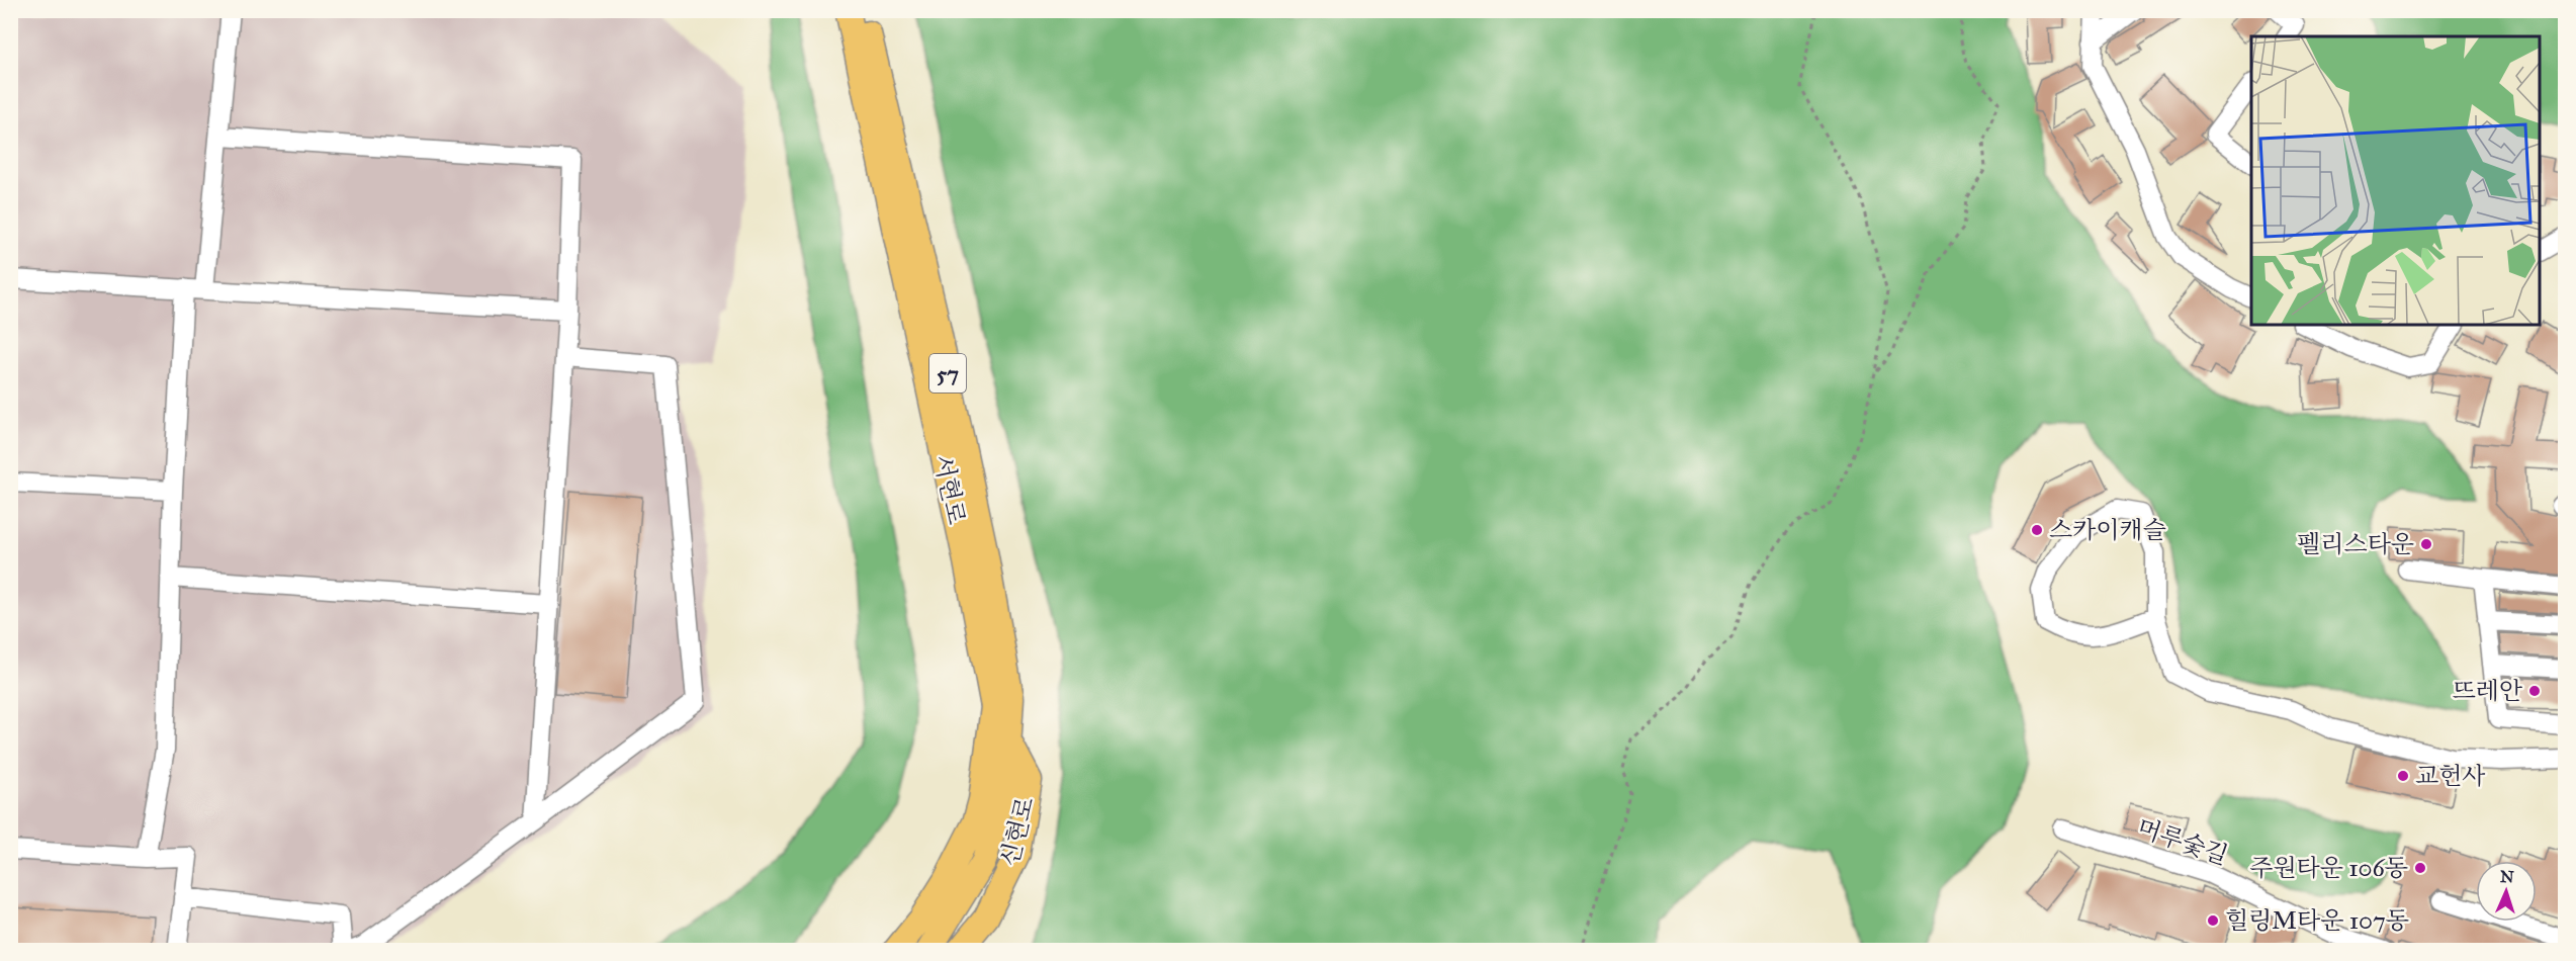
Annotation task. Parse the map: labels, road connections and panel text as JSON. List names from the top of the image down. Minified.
{"streets":{"main road":["57","서현로","신현로"],"street":["머루숯길"]},"crossings":[["서현로","신현로"]],"places":["스카이캐슬","펠리스타운","뜨레안","교헌사","주원타운 106동","힐링M타운 107동"],"north":"top"}
